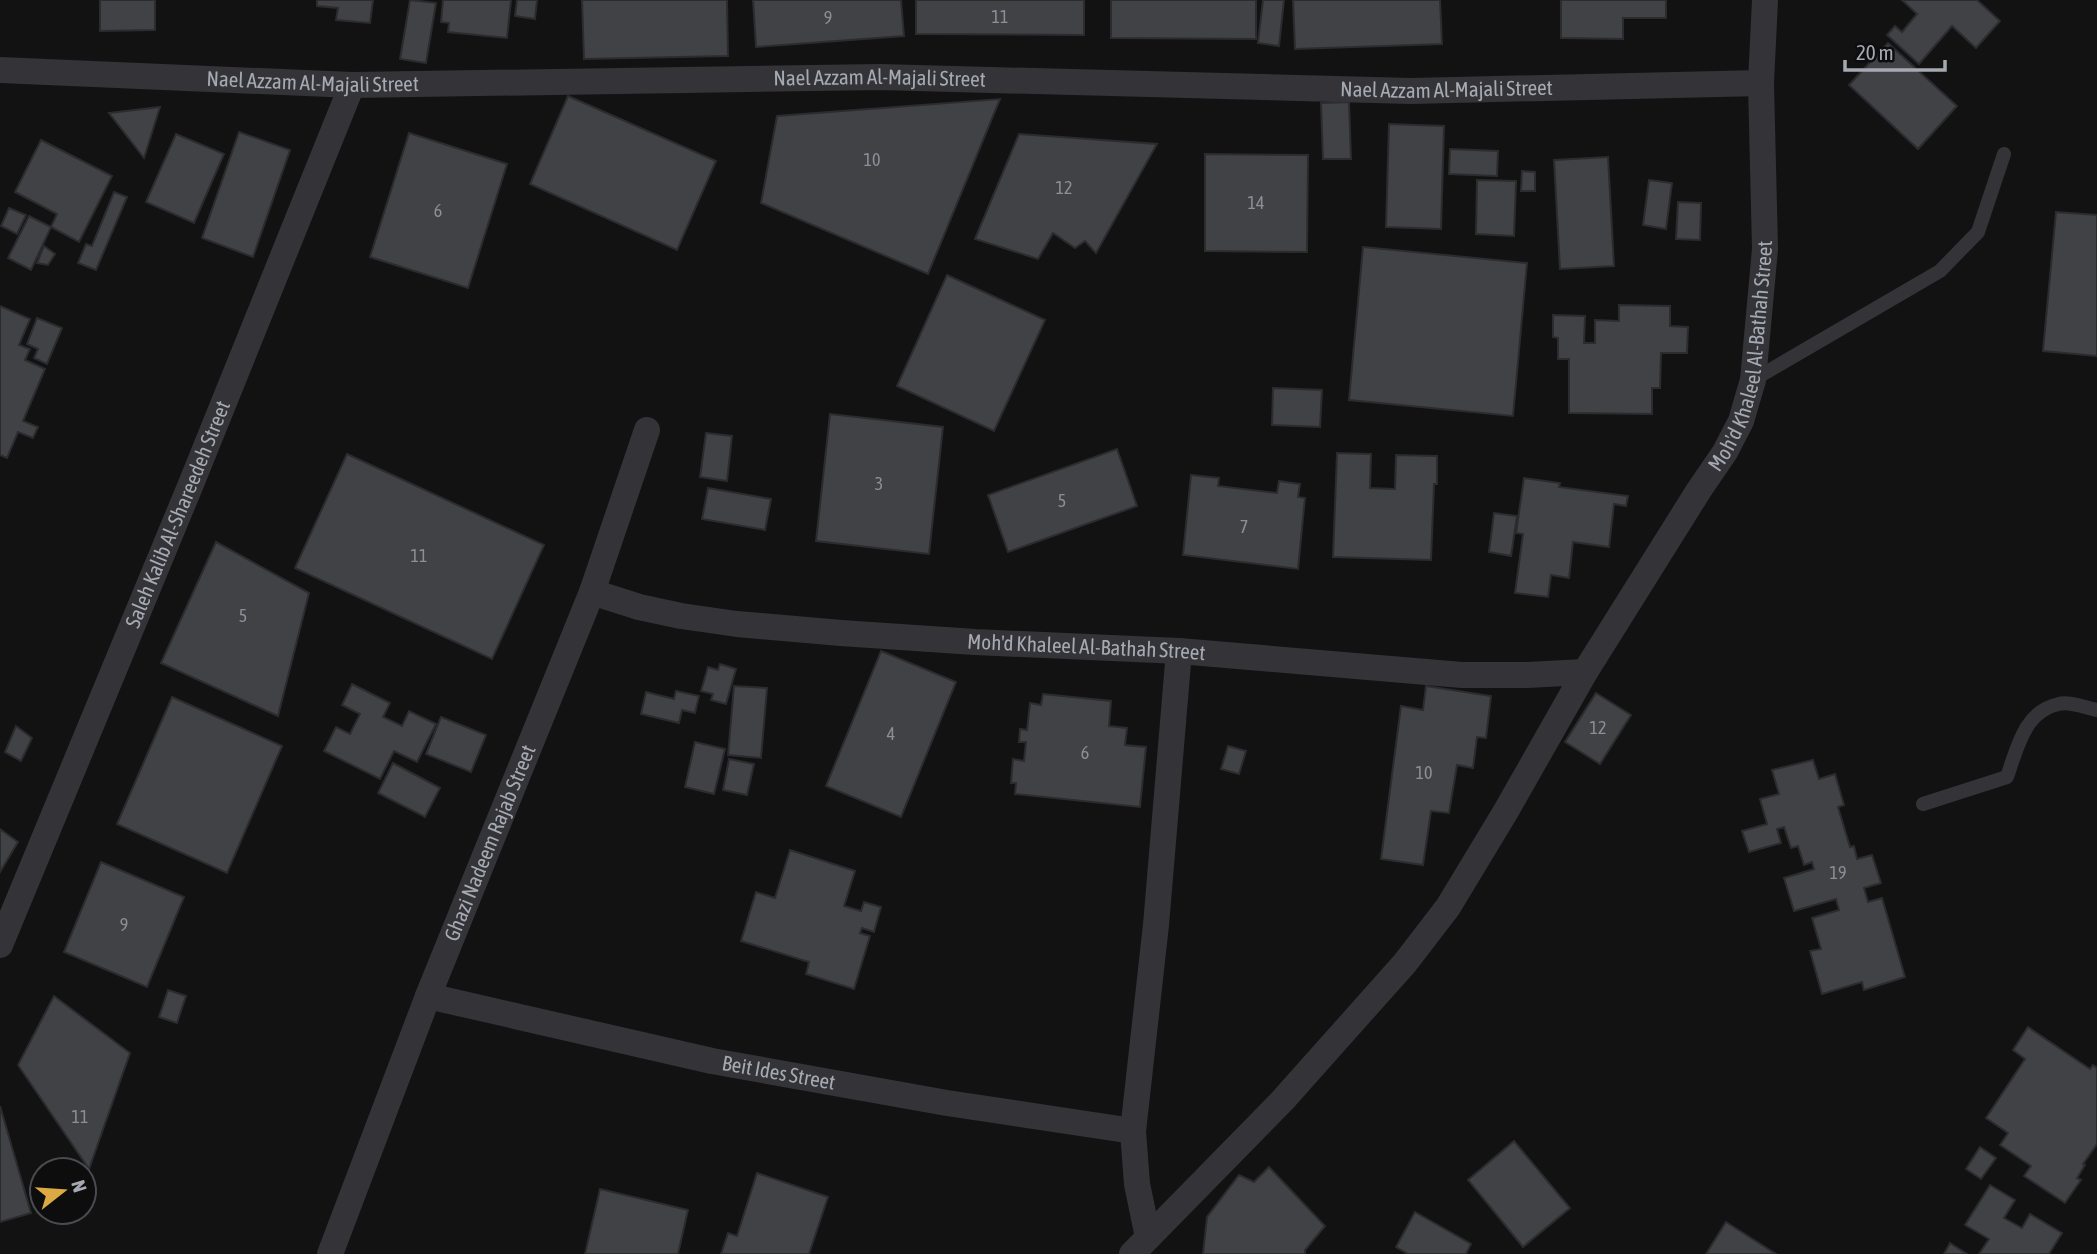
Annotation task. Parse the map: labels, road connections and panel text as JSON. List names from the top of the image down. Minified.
{"streets":{"street":["Nael Azzam Al-Majali Street","Moh'd Khaleel Al-Bathah Street","Saleh Kalib Al-Shareedeh Street","Ghazi Nadeem Rajab Street","Beit Ides Street"]},"crossings":[["Nael Azzam Al-Majali Street","Moh'd Khaleel Al-Bathah Street"],["Nael Azzam Al-Majali Street","Saleh Kalib Al-Shareedeh Street"],["Moh'd Khaleel Al-Bathah Street","Ghazi Nadeem Rajab Street"],["Ghazi Nadeem Rajab Street","Beit Ides Street"]],"house_numbers":["11","9","10","12","14","6","3","5","7","11","5","12","4","6","10","19","9","11"],"scale_bar":"20 m","north":"right"}
